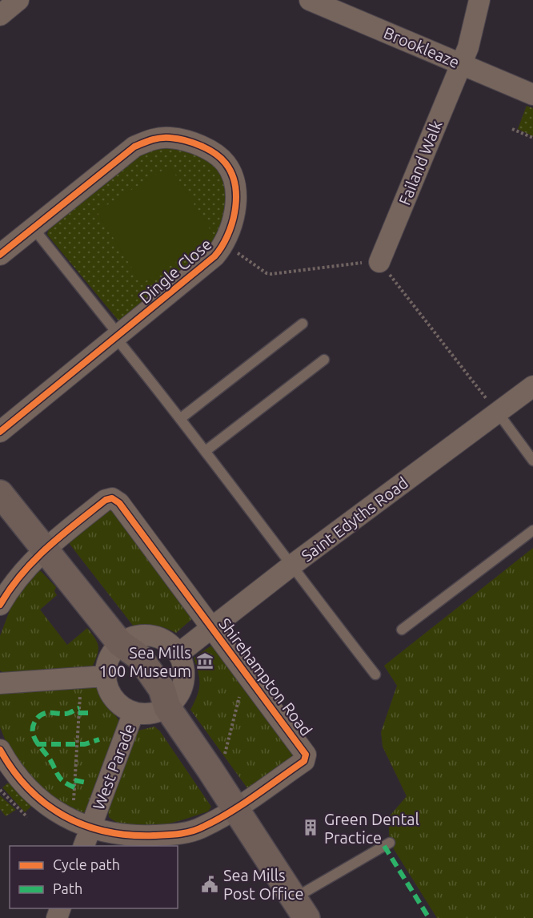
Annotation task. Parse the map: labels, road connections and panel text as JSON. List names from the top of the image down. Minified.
{"streets":{"street":["Brookleaze","Failand Walk","Dingle Close","Saint Edyths Road","Shirehampton Road","West Parade"]},"crossings":[["Brookleaze","Failand Walk"],["Saint Edyths Road","Shirehampton Road"],["Shirehampton Road","West Parade"]],"places":{"museum":["Sea Mills 100 Museum"],"building":["Green Dental Practice"],"public building":["Sea Mills Post Office"]},"legend":["Cycle path","Path"]}
